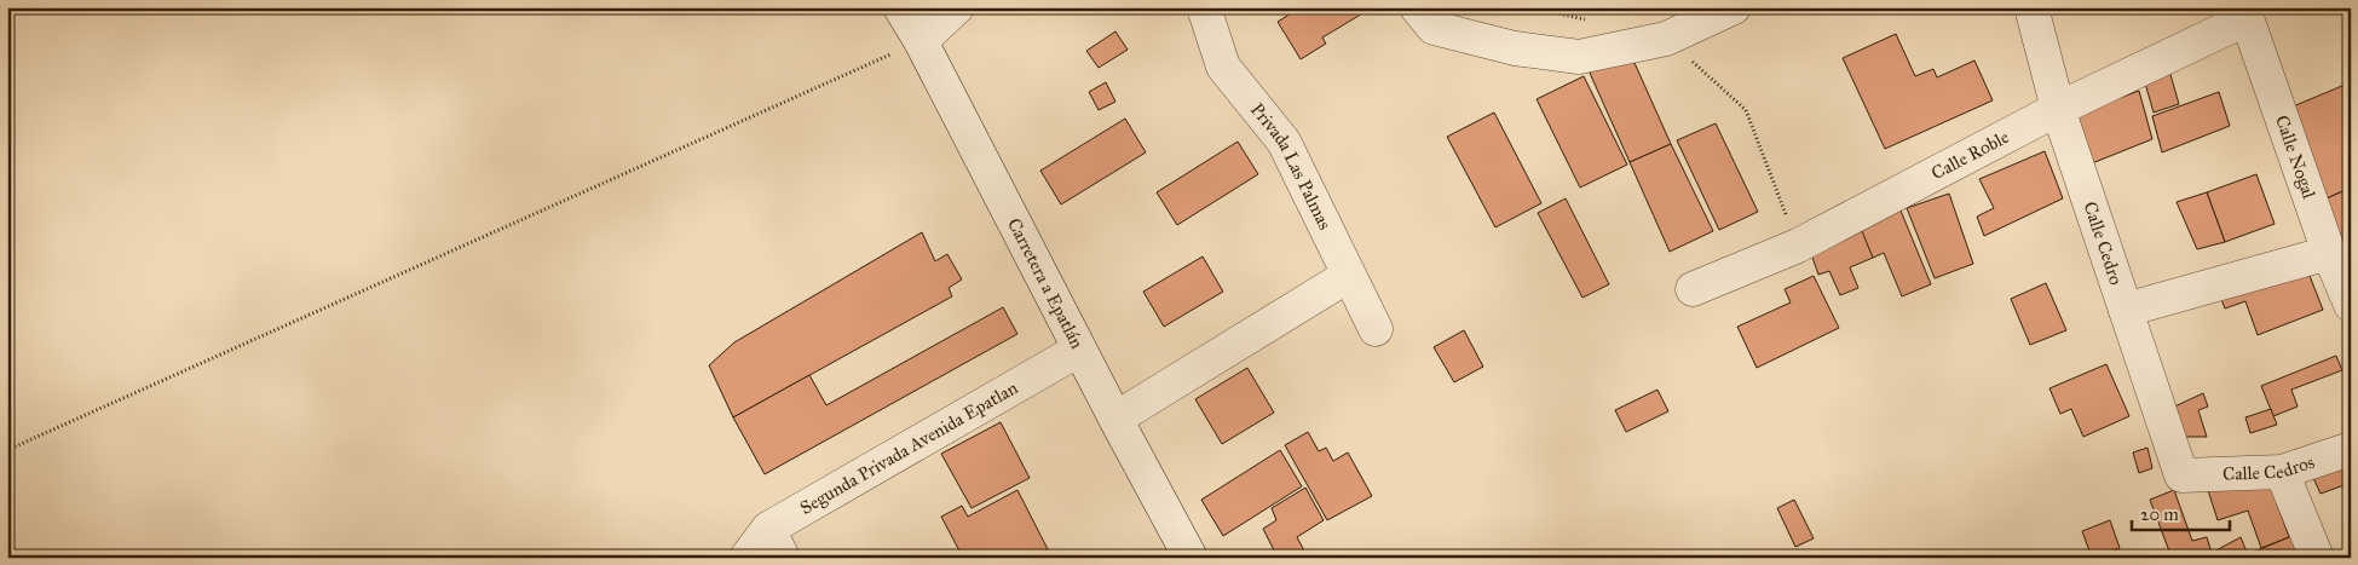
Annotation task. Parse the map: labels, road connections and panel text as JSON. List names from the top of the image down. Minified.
{"streets":{"street":["Calle Roble","Calle Nogal","Privada Las Palmas","Calle Cedro","Carretera a Epatlán","Segunda Privada Avenida Epatlan","Calle Cedros"]},"crossings":[["Calle Roble","Calle Nogal"],["Calle Roble","Calle Cedro"],["Calle Cedro","Calle Cedros"],["Carretera a Epatlán","Segunda Privada Avenida Epatlan"]],"scale_bar":"20 m"}
